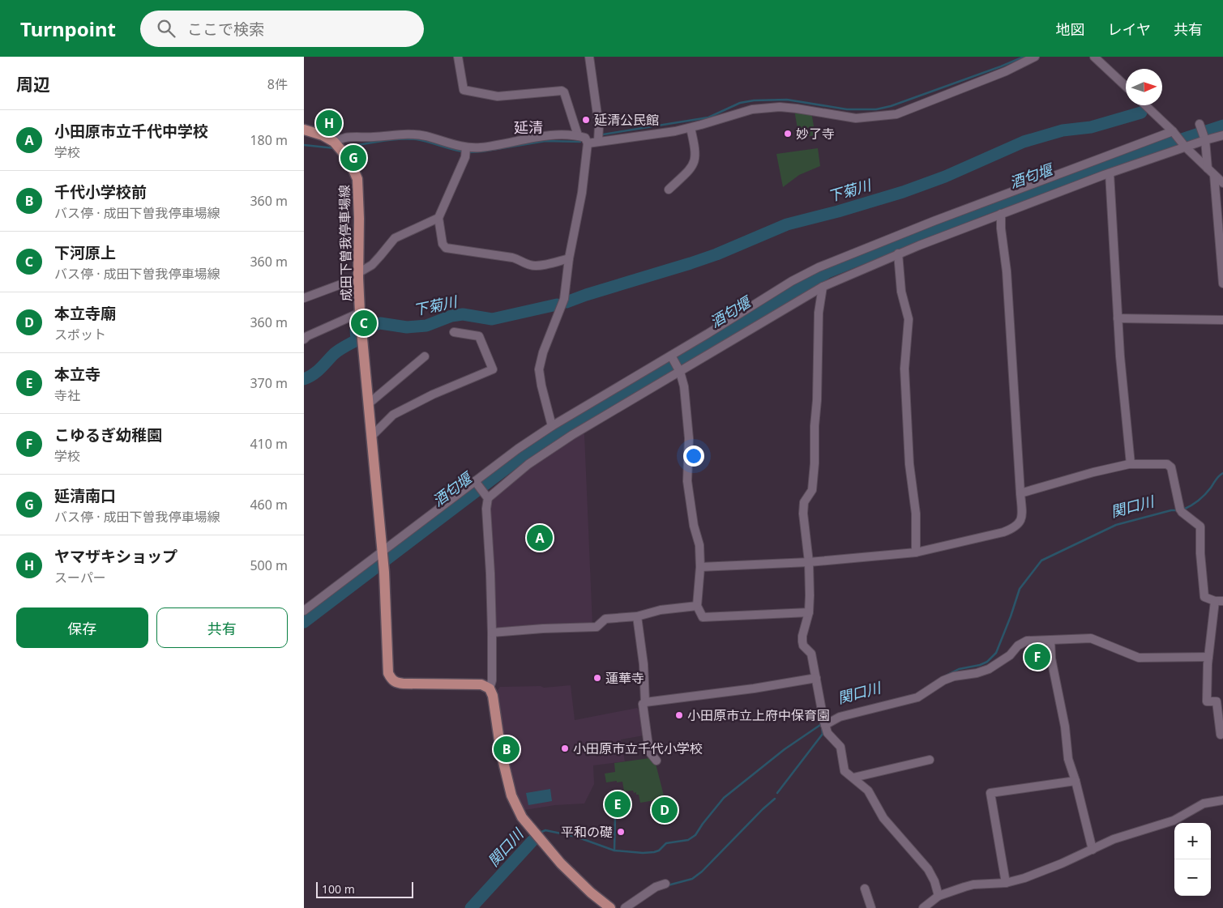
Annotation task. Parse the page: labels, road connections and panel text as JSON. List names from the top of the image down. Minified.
{"streets":{"main road":["成田下曽我停車場線"]},"districts":["延清"],"water":["酒匂堰","下菊川","関口川"],"places":["延清公民館","妙了寺","蓮華寺","小田原市立上府中保育園","小田原市立千代小学校","平和の礎"],"scale_bar":"100 m","north":"right","page":{"header":"Turnpoint","search":"ここで検索","nav":["地図","レイヤ","共有"],"heading":["周辺","8件"],"pins":["H","G","C","A","F","B","E","D"],"list":[{"mark":"A","name":"小田原市立千代中学校","note":"学校","value":"180 m"},{"mark":"B","name":"千代小学校前","note":"バス停 · 成田下曽我停車場線","value":"360 m"},{"mark":"C","name":"下河原上","note":"バス停 · 成田下曽我停車場線","value":"360 m"},{"mark":"D","name":"本立寺廟","note":"スポット","value":"360 m"},{"mark":"E","name":"本立寺","note":"寺社","value":"370 m"},{"mark":"F","name":"こゆるぎ幼稚園","note":"学校","value":"410 m"},{"mark":"G","name":"延清南口","note":"バス停 · 成田下曽我停車場線","value":"460 m"},{"mark":"H","name":"ヤマザキショップ","note":"スーパー","value":"500 m"}],"buttons":["保存","共有"],"map_buttons":["+","−"],"scale":"100 m"}}
